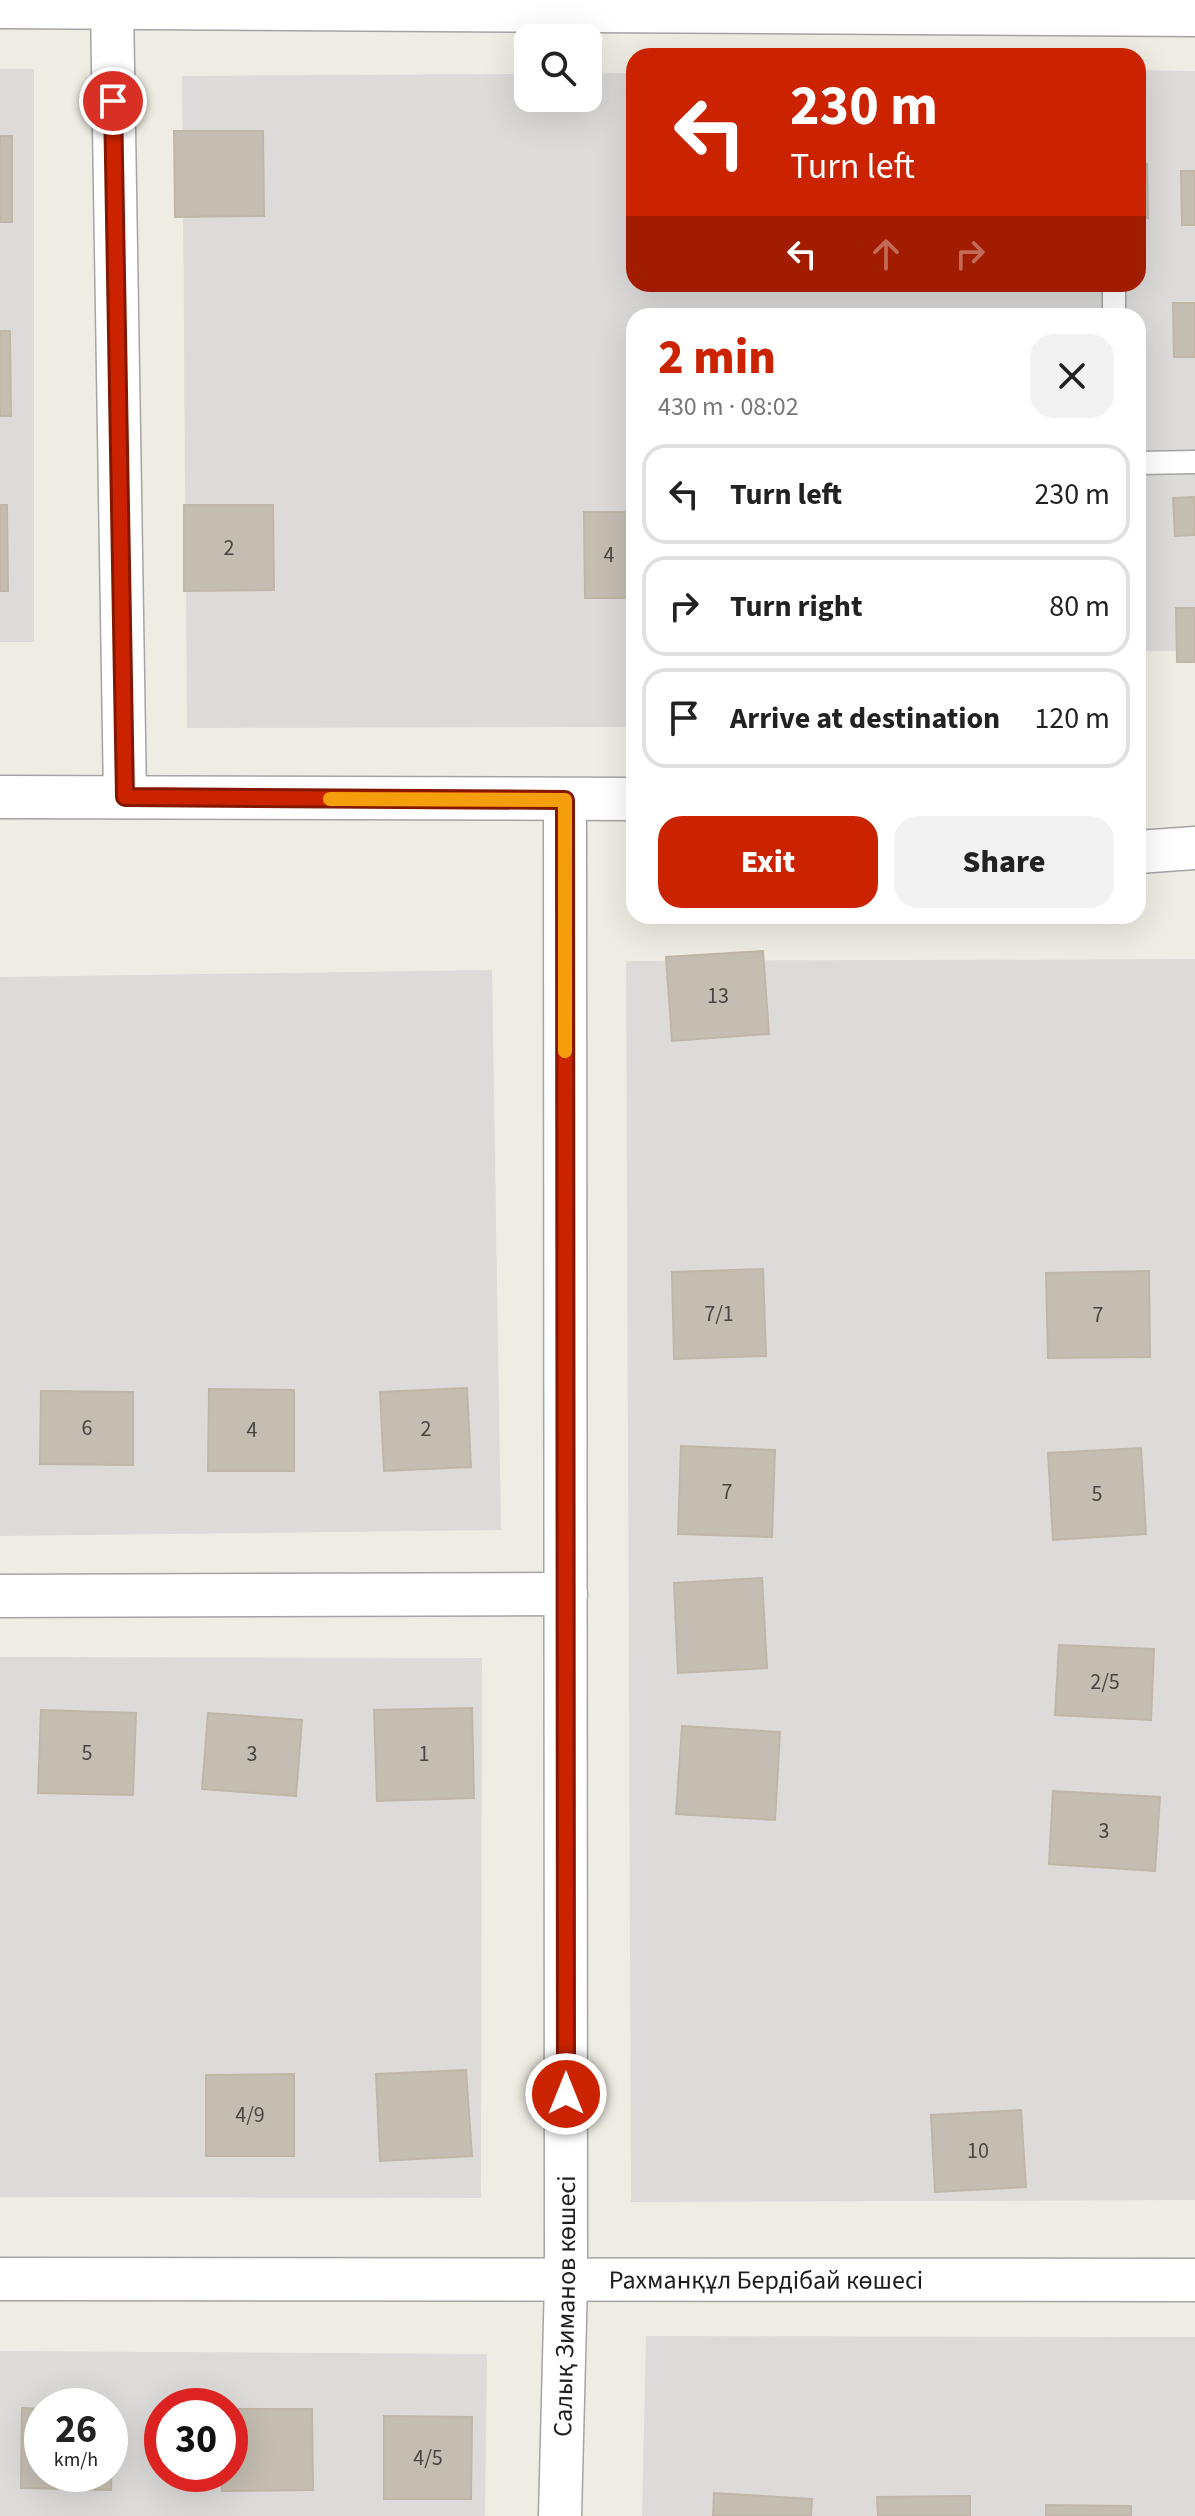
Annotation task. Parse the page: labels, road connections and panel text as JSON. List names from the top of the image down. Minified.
{"streets":{"street":["Рахманқұл Бердібай көшесі","Салық Зиманов көшесі"]},"crossings":[["Рахманқұл Бердібай көшесі","Салық Зиманов көшесі"]],"house_numbers":["2","4","13","7/1","7","6","2","4","7","5","2/5","5","3","1","3","4/9","10","4/5"],"page":{"turn":["230 m","Turn left"],"heading":["2 min","430 m · 08:02"],"list":[{"name":"Turn left","value":"230 m"},{"name":"Turn right","value":"80 m"},{"name":"Arrive at destination","value":"120 m"}],"buttons":["Exit","Share"],"speed":"26 km/h","limit":"30"}}
